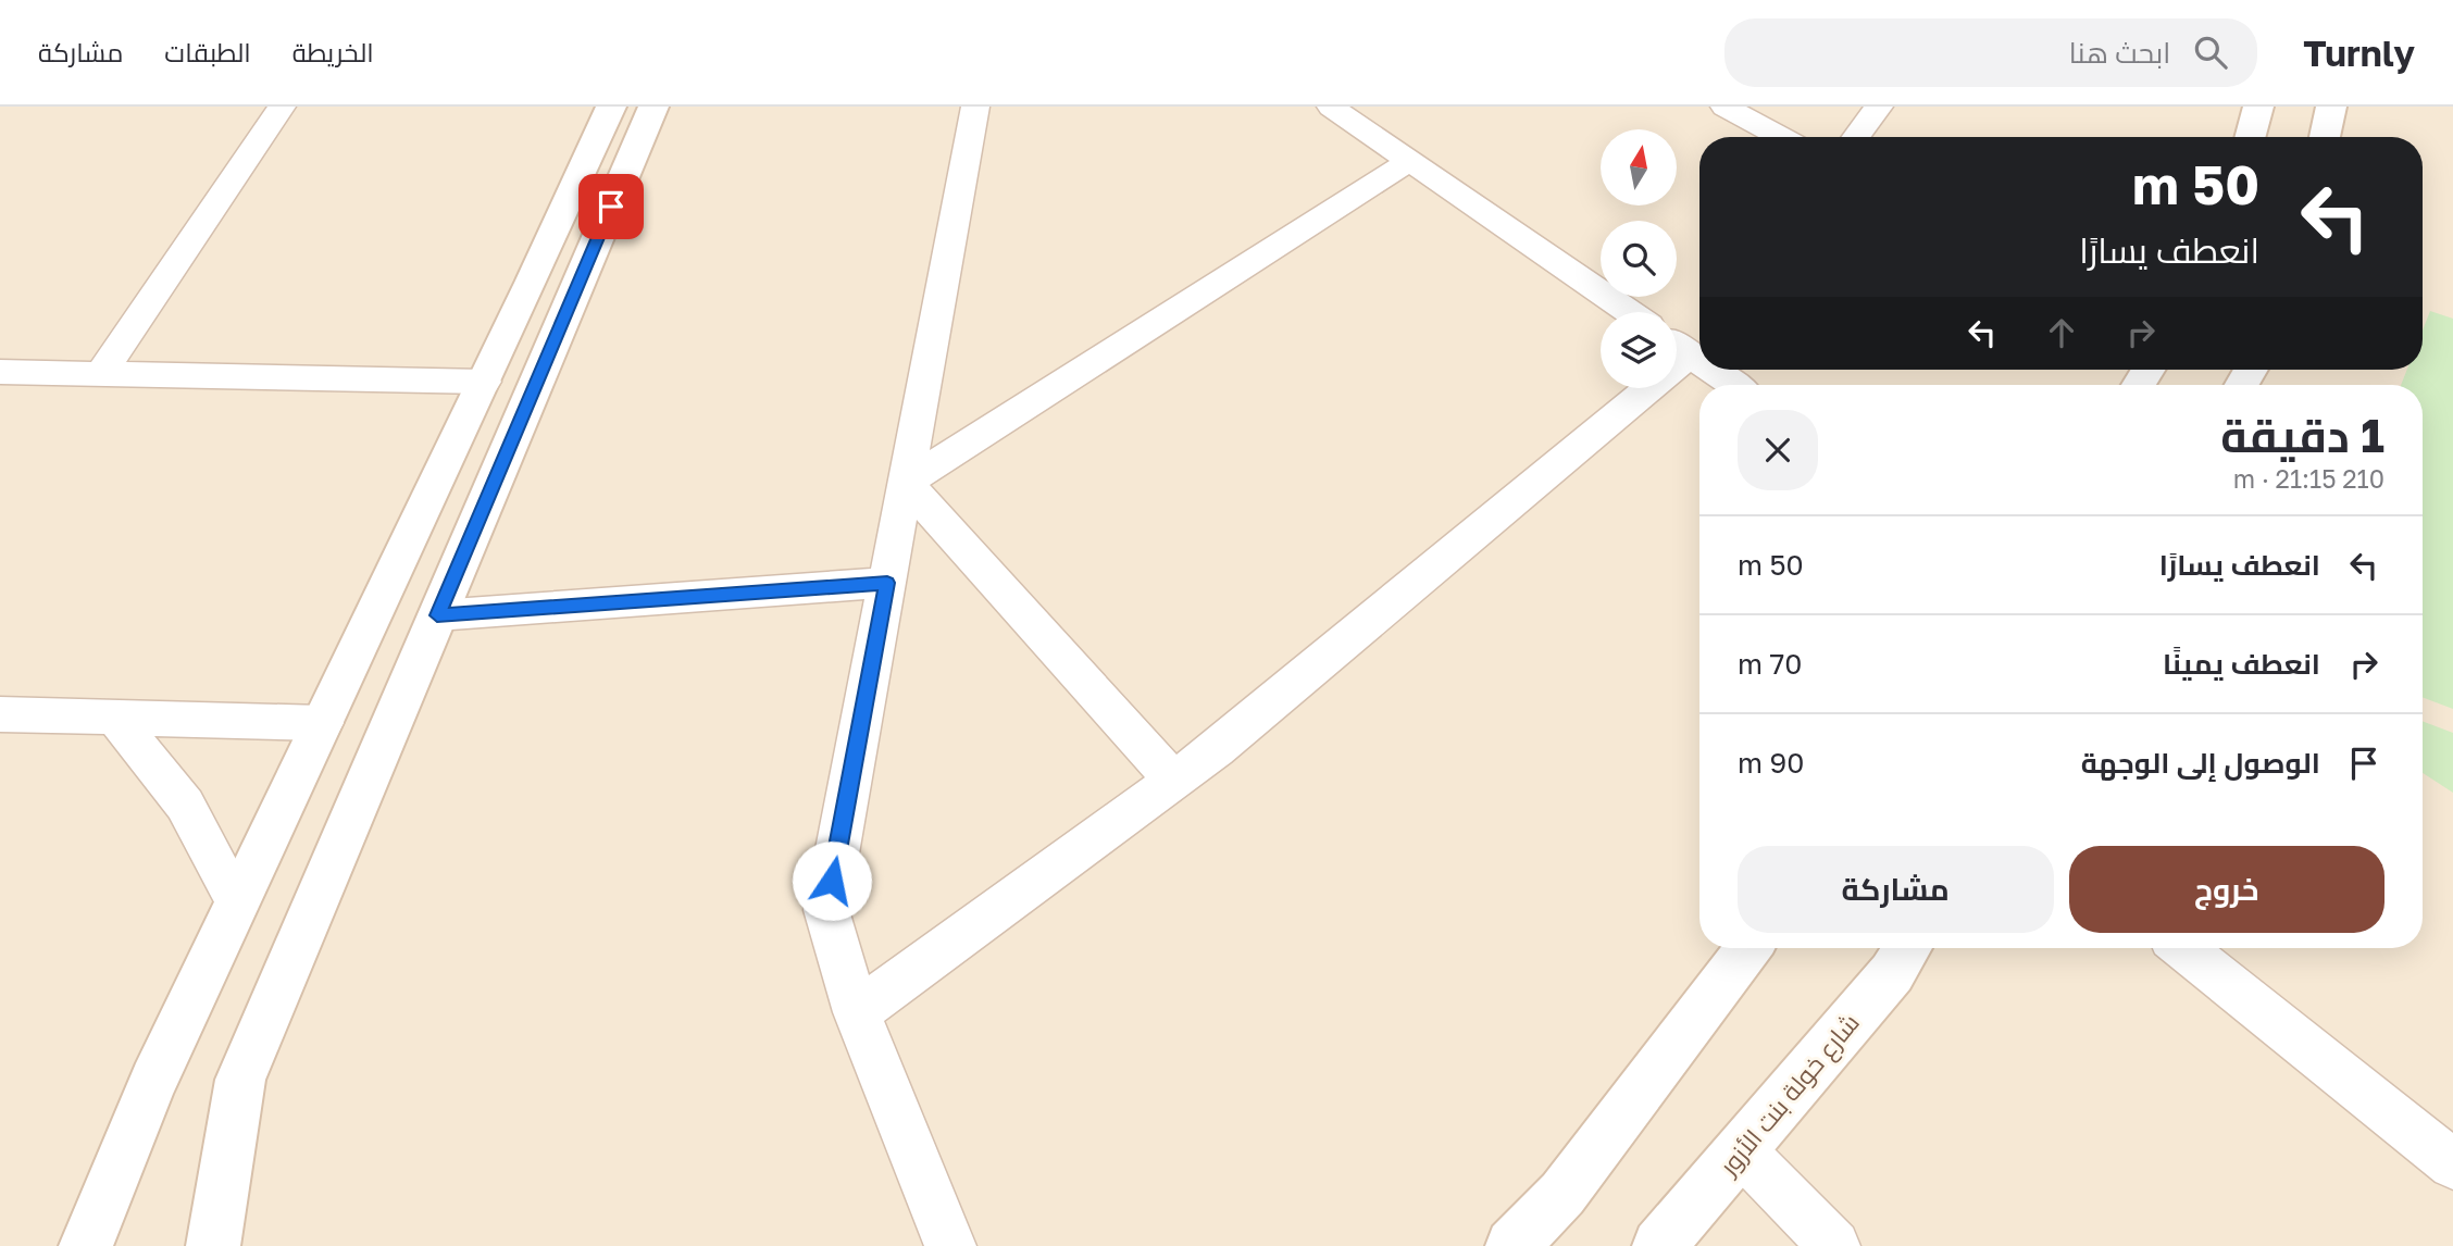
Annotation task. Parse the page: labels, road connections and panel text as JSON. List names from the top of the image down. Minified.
{"streets":{"street":["شارع خولة بنت الأزور"]},"north":"top","page":{"header":"Turnly","search":"ابحث هنا","nav":["الخريطة","الطبقات","مشاركة"],"turn":["50 m","انعطف يسارًا"],"heading":["1 دقيقة","210 m · 21:15"],"list":[{"name":"انعطف يسارًا","value":"50 m"},{"name":"انعطف يمينًا","value":"70 m"},{"name":"الوصول إلى الوجهة","value":"90 m"}],"buttons":["خروج","مشاركة"]}}
